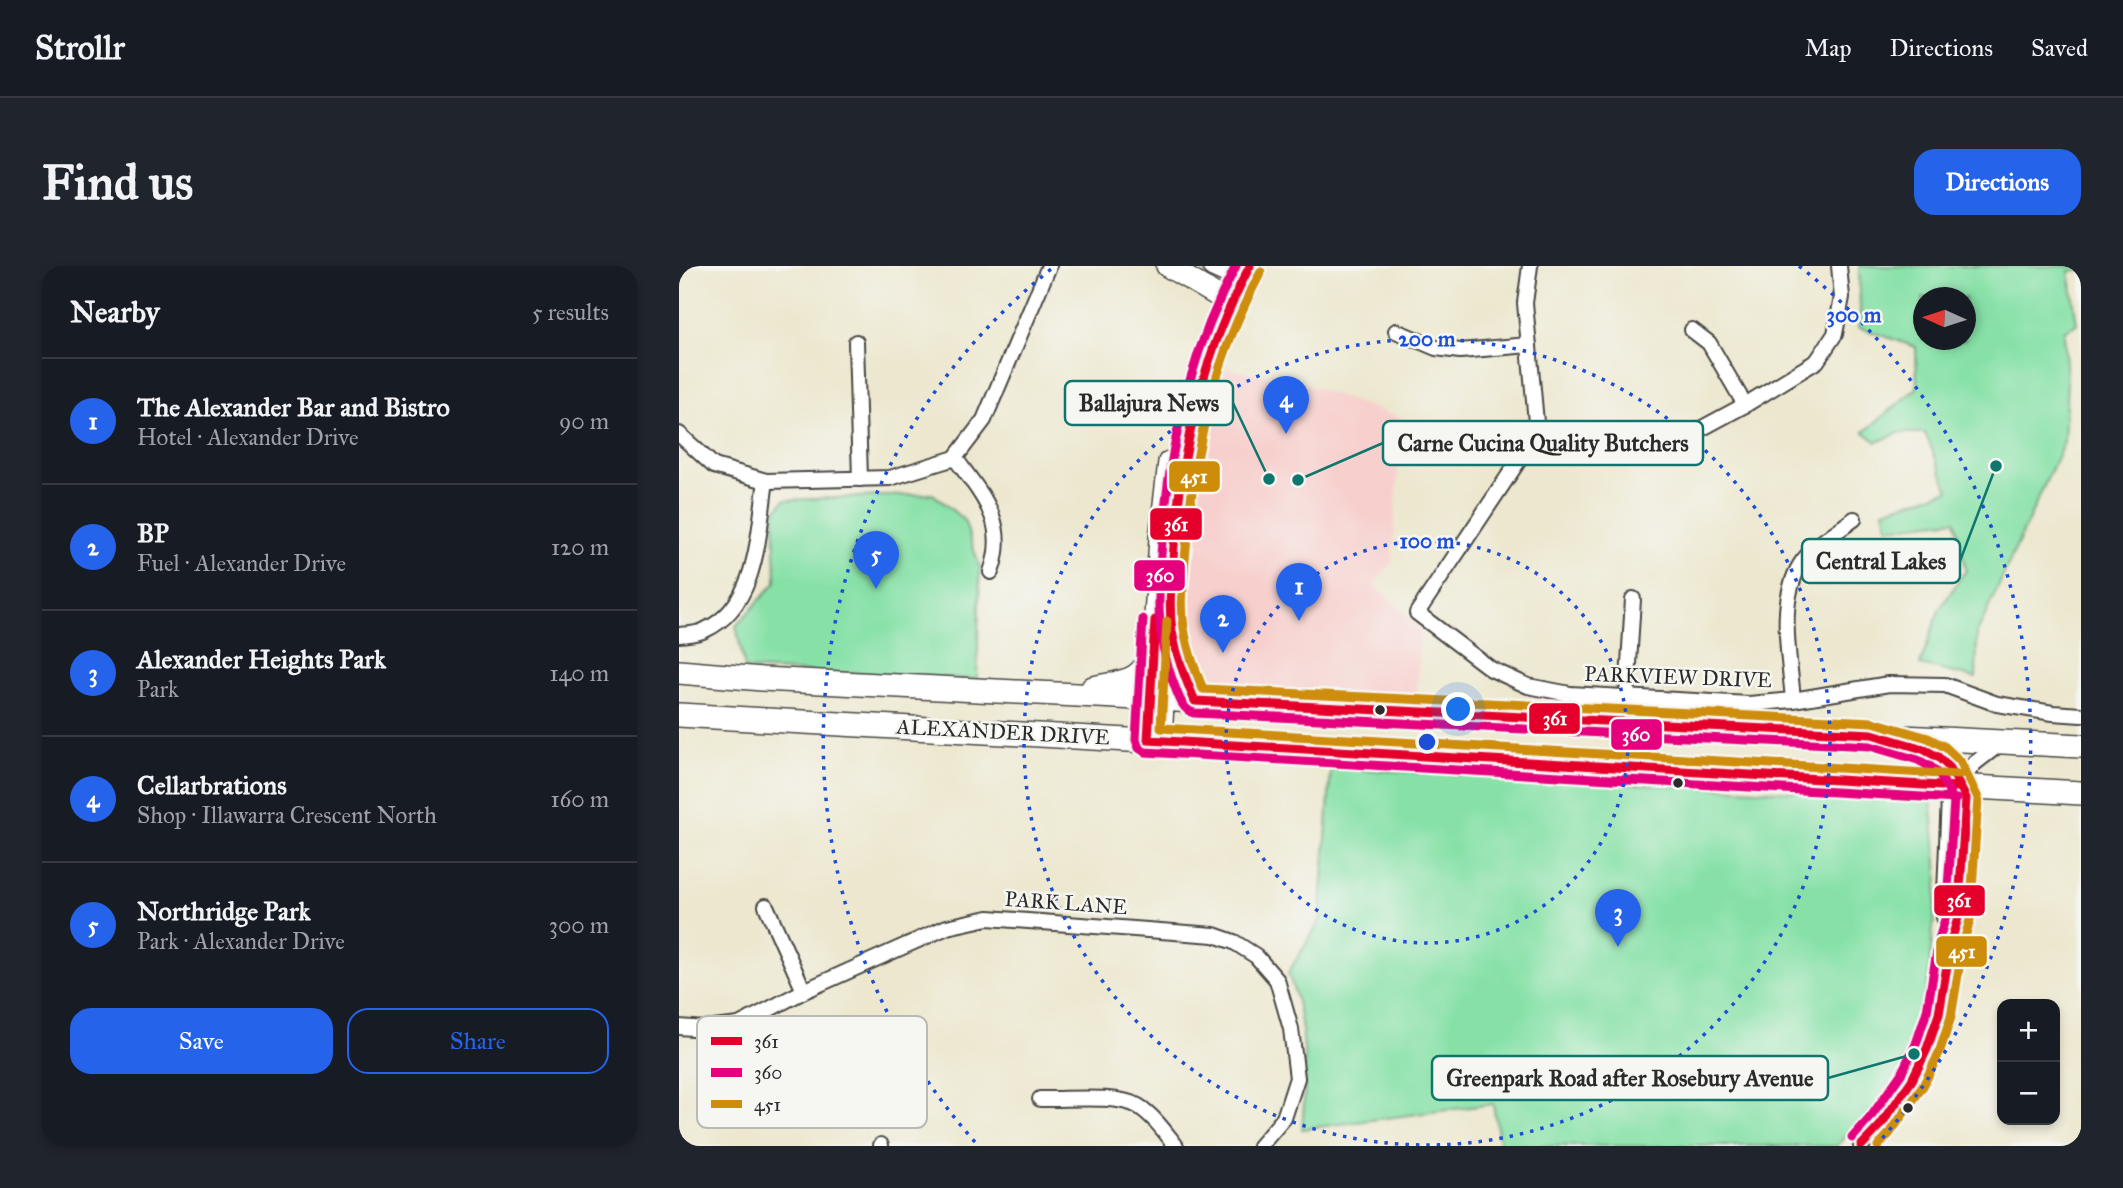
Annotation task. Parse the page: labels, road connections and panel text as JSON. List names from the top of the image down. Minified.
{"streets":{"main road":["ALEXANDER DRIVE"],"street":["PARKVIEW DRIVE","PARK LANE"]},"places":["Central Lakes","Ballajura News","Carne Cucina Quality Butchers","Greenpark Road after Rosebury Avenue"],"lines":["transit line 361","transit line 360","transit line 451"],"legend":["361","360","451"],"north":"left","page":{"header":"Strollr","nav":["Map","Directions","Saved"],"buttons":["Directions",["Save","Share"]],"title":"Find us","heading":["Nearby","5 results"],"list":[{"mark":"1","name":"The Alexander Bar and Bistro","note":"Hotel · Alexander Drive","value":"90 m"},{"mark":"2","name":"BP","note":"Fuel · Alexander Drive","value":"120 m"},{"mark":"3","name":"Alexander Heights Park","note":"Park","value":"140 m"},{"mark":"4","name":"Cellarbrations","note":"Shop · Illawarra Crescent North","value":"160 m"},{"mark":"5","name":"Northridge Park","note":"Park · Alexander Drive","value":"300 m"}],"pins":["4","5","1","2","3"],"map_buttons":["+","−"]},"rings":["300 m","200 m","100 m"]}
